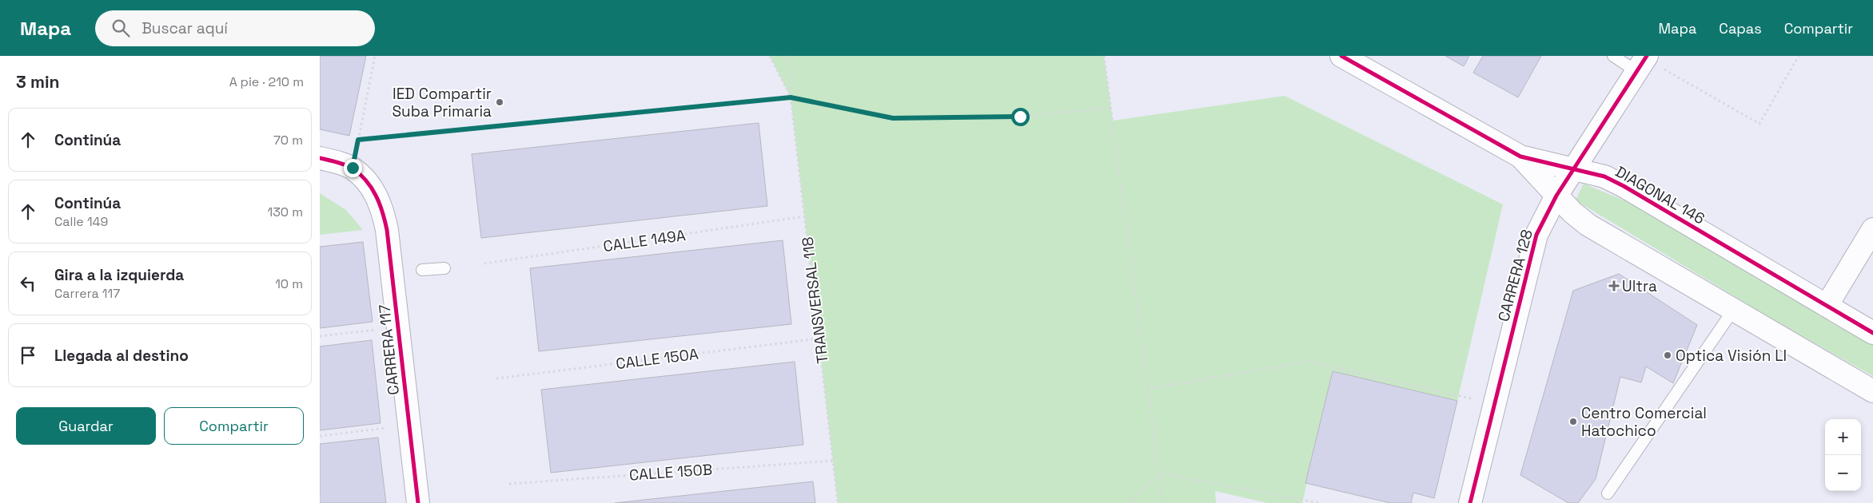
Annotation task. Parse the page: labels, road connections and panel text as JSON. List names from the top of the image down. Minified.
{"streets":{"street":["DIAGONAL 146","CARRERA 128","CARRERA 117"],"path":["CALLE 149A","TRANSVERSAL 118","CALLE 150A","CALLE 150B"]},"crossings":[["DIAGONAL 146","CARRERA 128"],["CALLE 149A","TRANSVERSAL 118"],["TRANSVERSAL 118","CALLE 150A"],["TRANSVERSAL 118","CALLE 150B"]],"places":{"other":["IED Compartir Suba Primaria","Optica Visión LI","Centro Comercial Hatochico"],"health":["Ultra"]},"page":{"header":"Mapa","search":"Buscar aquí","nav":["Mapa","Capas","Compartir"],"heading":["3 min","A pie · 210 m"],"list":[["Continúa","70 m"],["Continúa","Calle 149","130 m"],["Gira a la izquierda","Carrera 117","10 m"],"Llegada al destino"],"buttons":["Guardar","Compartir"],"map_buttons":["+","−"]}}
